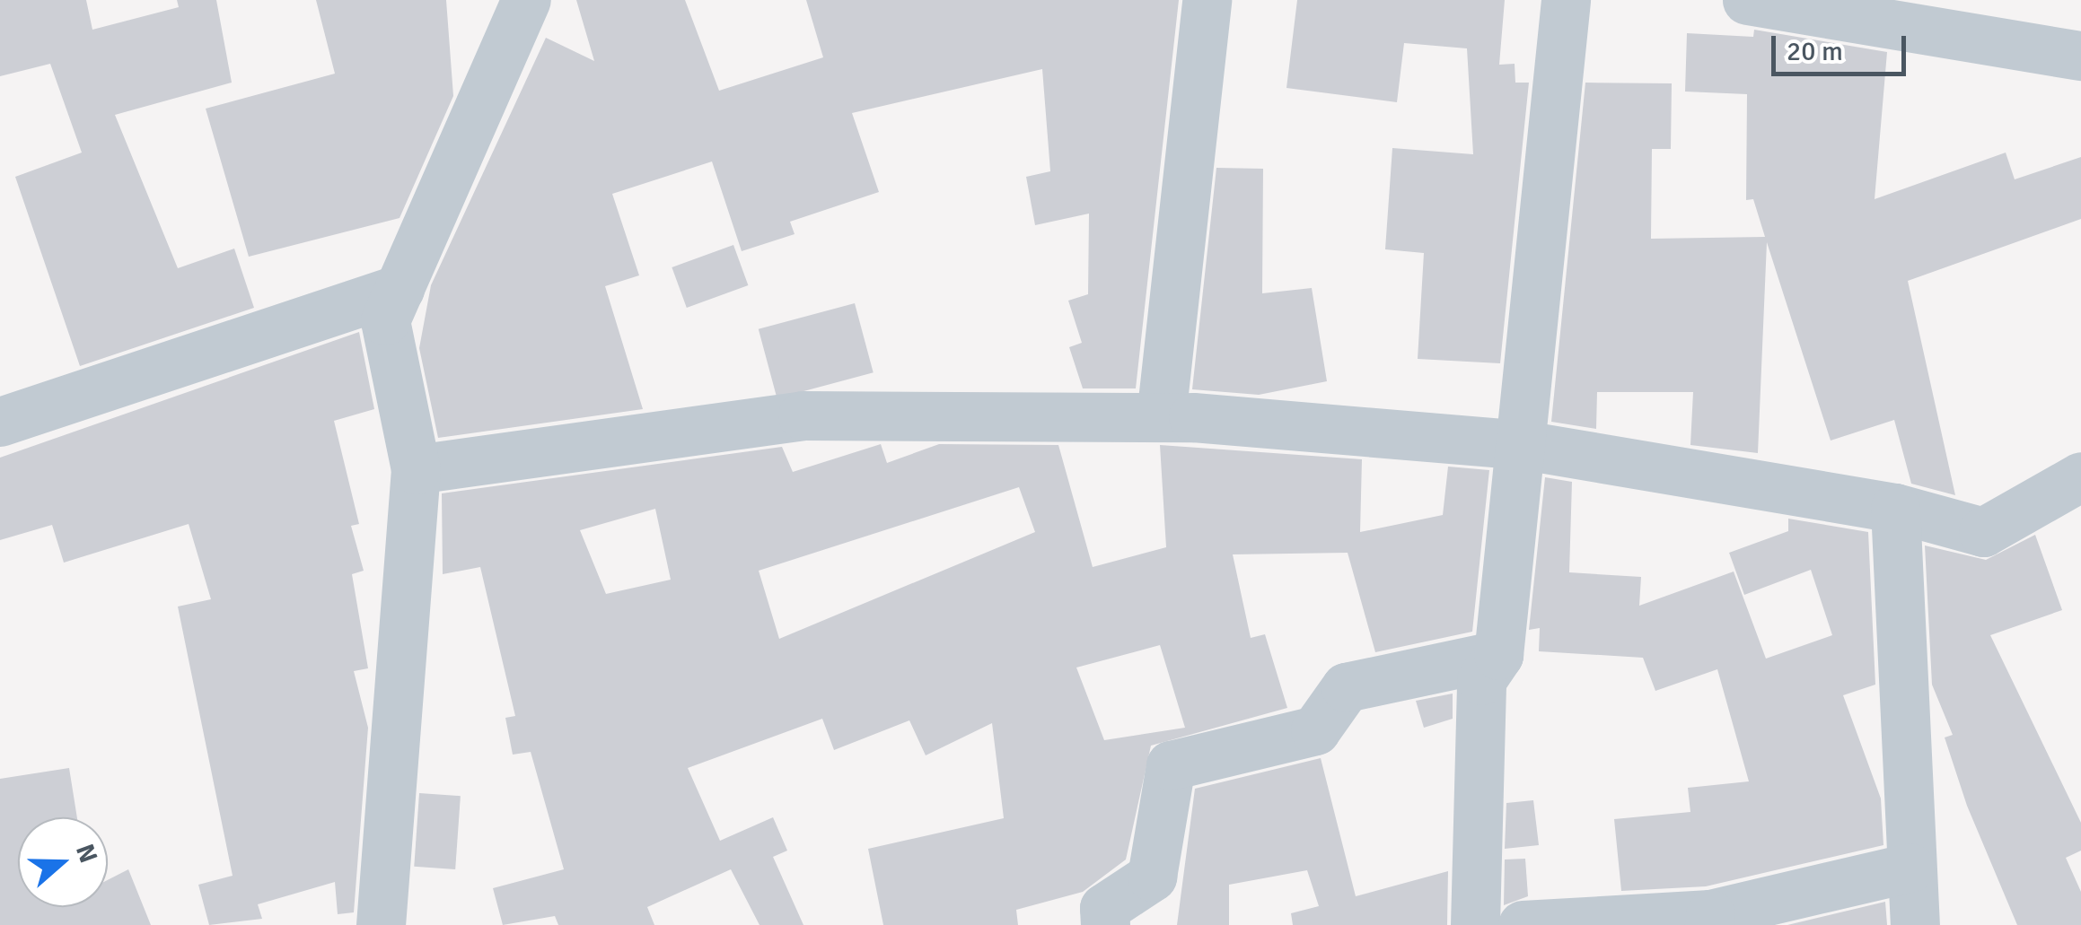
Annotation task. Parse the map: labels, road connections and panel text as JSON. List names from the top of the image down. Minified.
{"scale_bar":"20 m","north":"right"}
